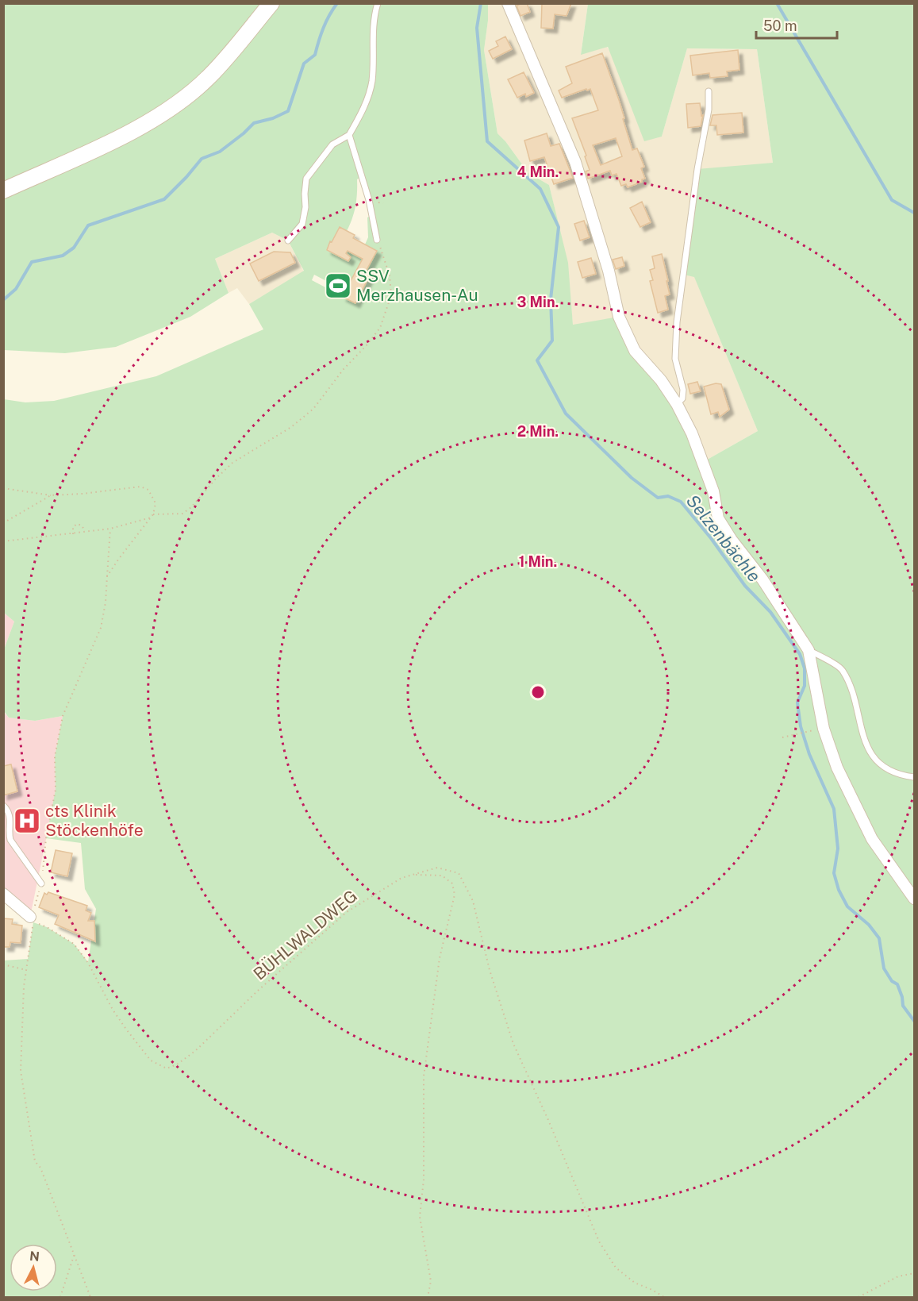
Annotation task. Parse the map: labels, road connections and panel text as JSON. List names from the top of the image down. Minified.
{"streets":{"path":["BÜHLWALDWEG"]},"water":["Selzenbächle"],"places":{"sports":["SSV Merzhausen-Au"],"hospital":["cts Klinik Stöckenhöfe"]},"scale_bar":"50 m","north":"top","rings":["4 Min.","3 Min.","2 Min.","1 Min."]}
